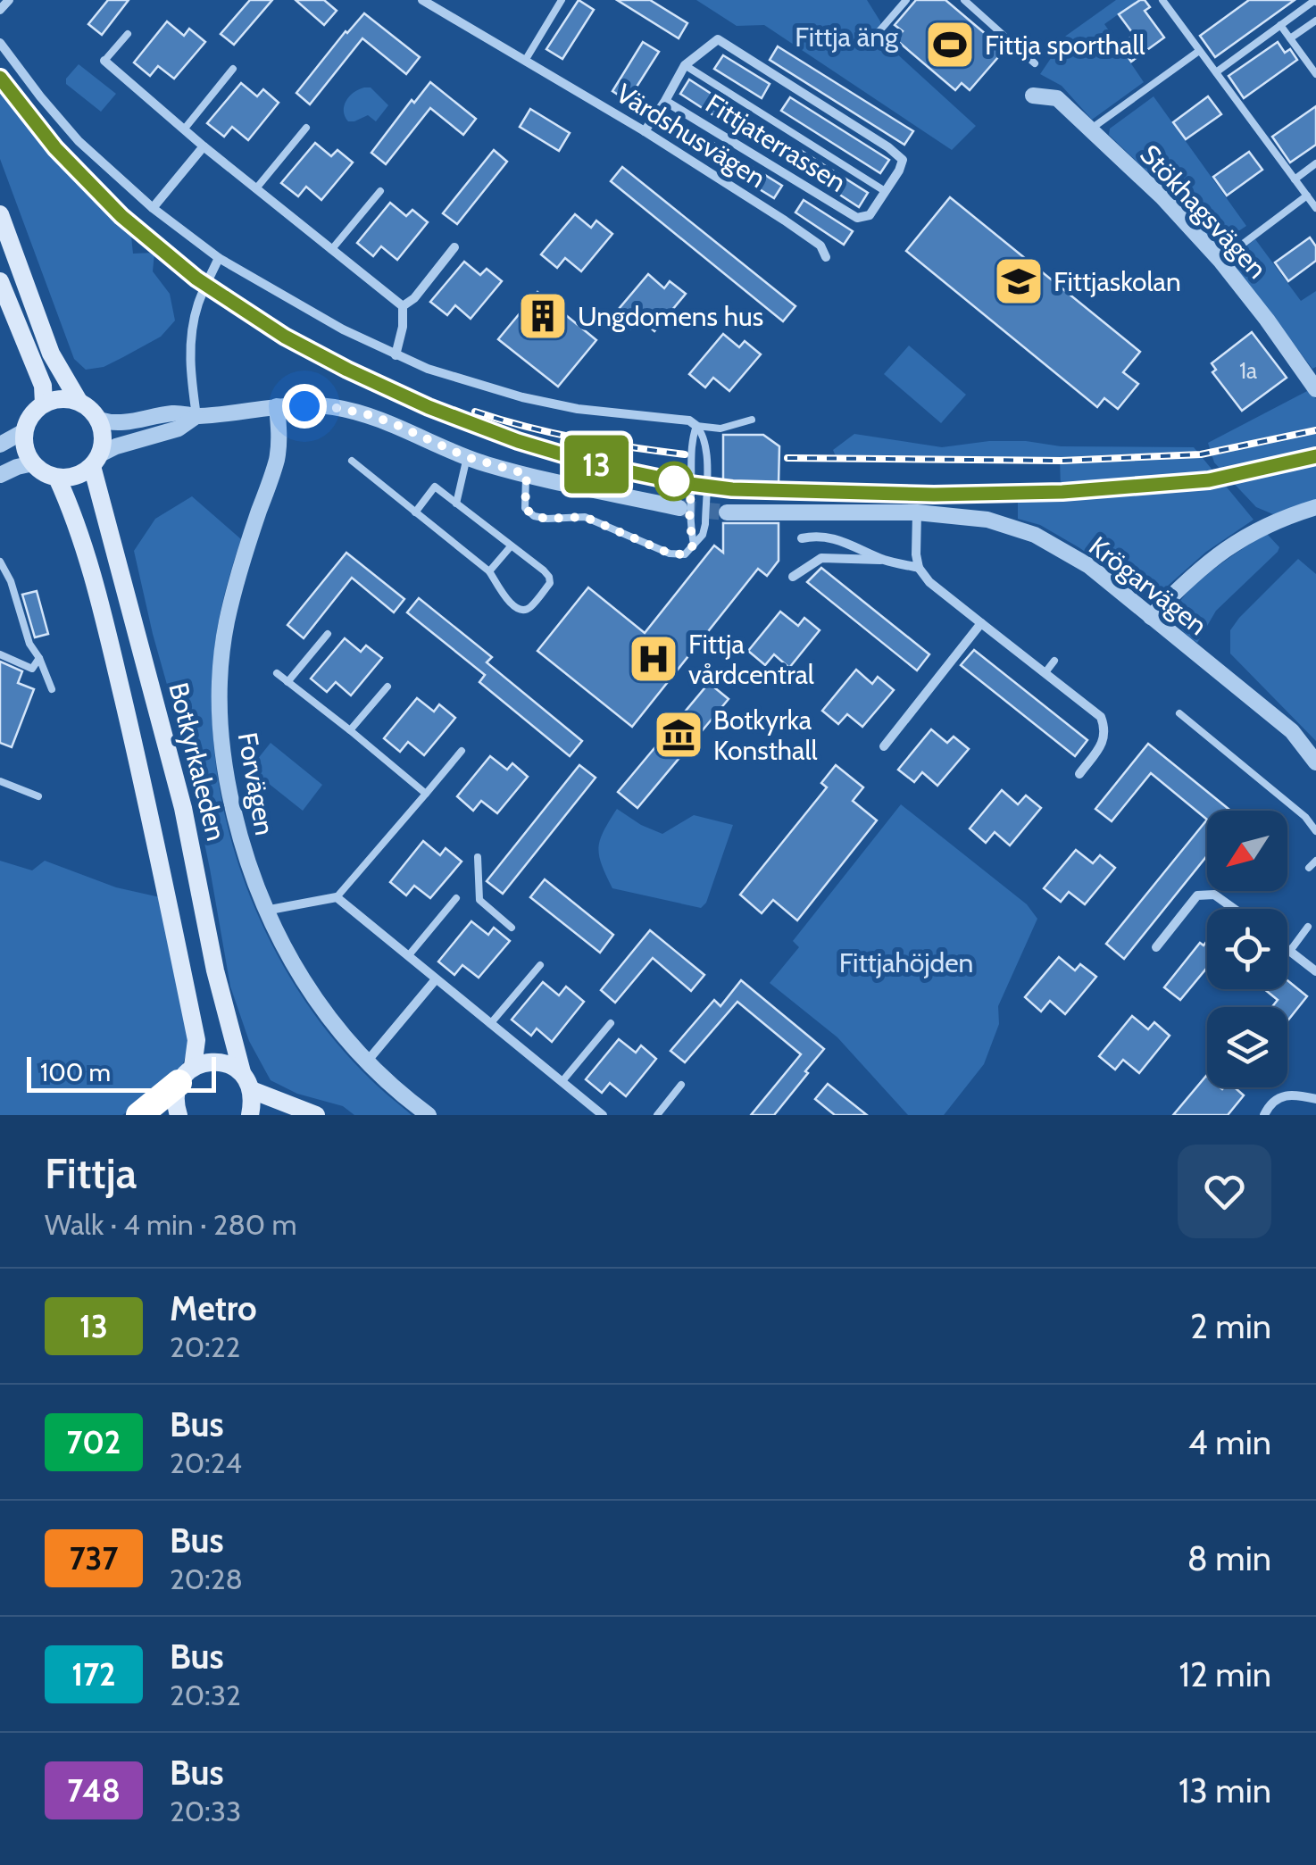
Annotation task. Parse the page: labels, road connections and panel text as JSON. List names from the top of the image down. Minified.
{"streets":{"main road":["Botkyrkaleden"],"street":["Värdshusvägen","Fittjaterrassen","Stökhagsvägen","Krögarvägen","Forvägen"]},"crossings":[["Värdshusvägen","Fittjaterrassen"]],"parks":["Fittja äng","Fittjahöjden"],"places":{"sports":["Fittja sporthall"],"school or university":["Fittjaskolan"],"building":["Ungdomens hus"],"hospital":["Fittja vårdcentral"],"museum":["Botkyrka Konsthall"]},"lines":["metro line 13"],"house_numbers":["1a"],"scale_bar":"100 m","north":"bottom left","page":{"on_map":"13","scale":"100 m","heading":["Fittja","Walk · 4 min · 280 m"],"list":[{"mark":"13","name":"Metro","note":"20:22","value":"2 min"},{"mark":"702","name":"Bus","note":"20:24","value":"4 min"},{"mark":"737","name":"Bus","note":"20:28","value":"8 min"},{"mark":"172","name":"Bus","note":"20:32","value":"12 min"},{"mark":"748","name":"Bus","note":"20:33","value":"13 min"}]}}
